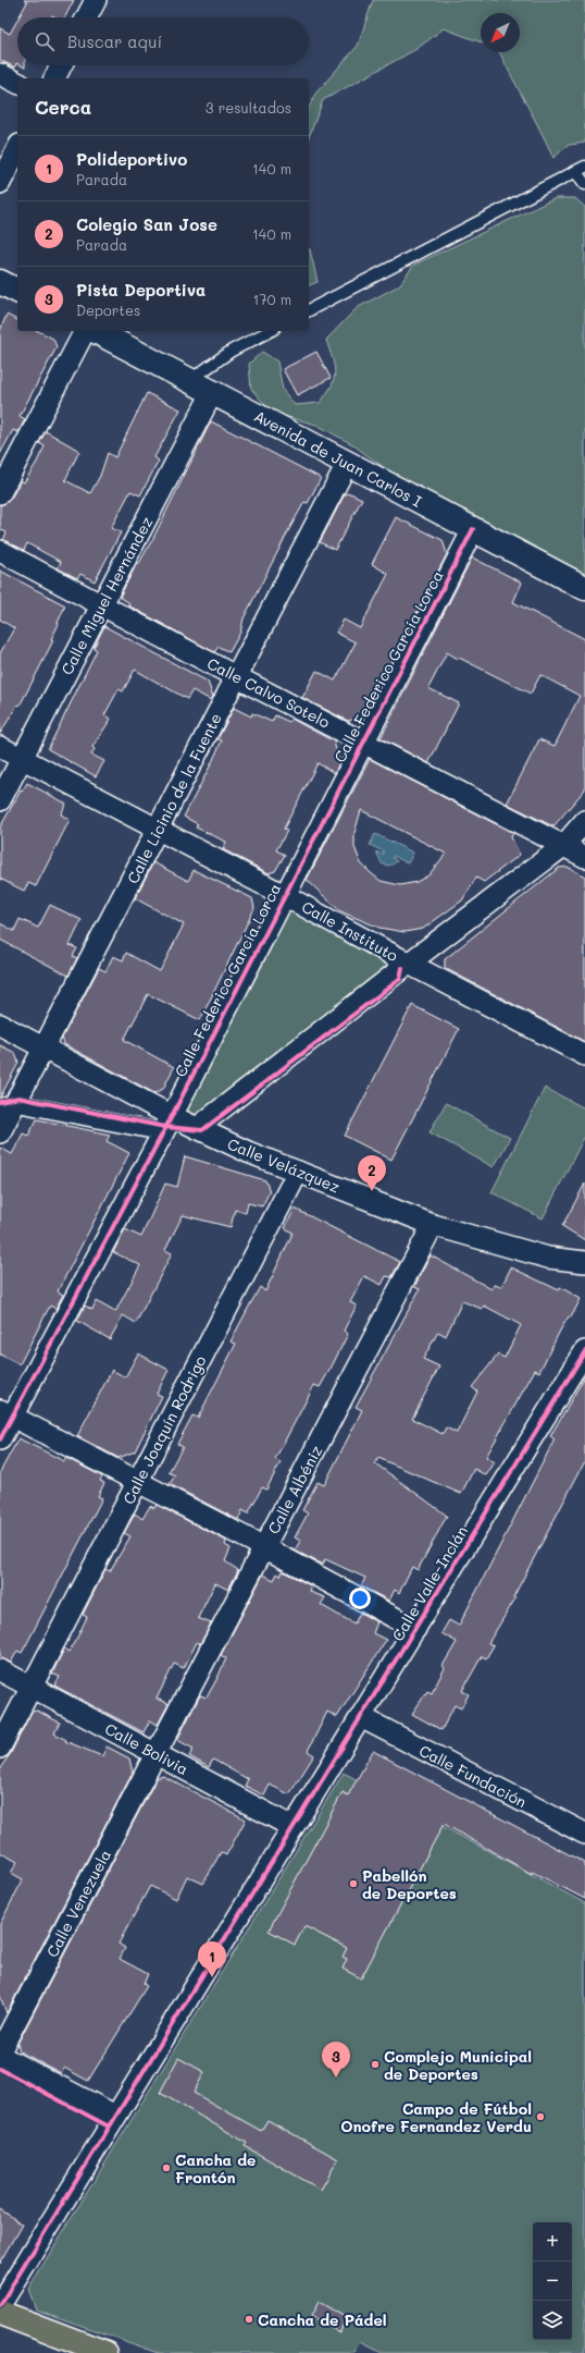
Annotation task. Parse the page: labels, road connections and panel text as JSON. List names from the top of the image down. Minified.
{"streets":{"street":["Avenida de Juan Carlos I","Calle Miguel Hernández","Calle Federico García Lorca","Calle Calvo Sotelo","Calle Licinio de la Fuente","Calle Instituto","Calle Velázquez","Calle Joaquín Rodrigo","Calle Albéniz","Calle Valle-Inclán","Calle Bolivia","Calle Fundación","Calle Venezuela"]},"crossings":[["Avenida de Juan Carlos I","Calle Miguel Hernández"],["Avenida de Juan Carlos I","Calle Federico García Lorca"],["Avenida de Juan Carlos I","Calle Licinio de la Fuente"],["Calle Miguel Hernández","Calle Calvo Sotelo"],["Calle Miguel Hernández","Calle Instituto"],["Calle Federico García Lorca","Calle Calvo Sotelo"],["Calle Federico García Lorca","Calle Instituto"],["Calle Federico García Lorca","Calle Velázquez"],["Calle Calvo Sotelo","Calle Licinio de la Fuente"],["Calle Licinio de la Fuente","Calle Instituto"],["Calle Licinio de la Fuente","Calle Velázquez"],["Calle Velázquez","Calle Joaquín Rodrigo"],["Calle Velázquez","Calle Albéniz"],["Calle Joaquín Rodrigo","Calle Bolivia"],["Calle Albéniz","Calle Bolivia"],["Calle Albéniz","Calle Venezuela"],["Calle Valle-Inclán","Calle Bolivia"],["Calle Valle-Inclán","Calle Fundación"],["Calle Bolivia","Calle Venezuela"]],"places":["Pabellón de Deportes","Complejo Municipal de Deportes","Campo de Fútbol Onofre Fernandez Verdu","Cancha de Frontón","Cancha de Pádel"],"north":"bottom left","page":{"search":"Buscar aquí","heading":["Cerca","3 resultados"],"list":[{"mark":"1","name":"Polideportivo","note":"Parada","value":"140 m"},{"mark":"2","name":"Colegio San Jose","note":"Parada","value":"140 m"},{"mark":"3","name":"Pista Deportiva","note":"Deportes","value":"170 m"}],"pins":["2","1","3"],"map_buttons":["+","−"]}}
